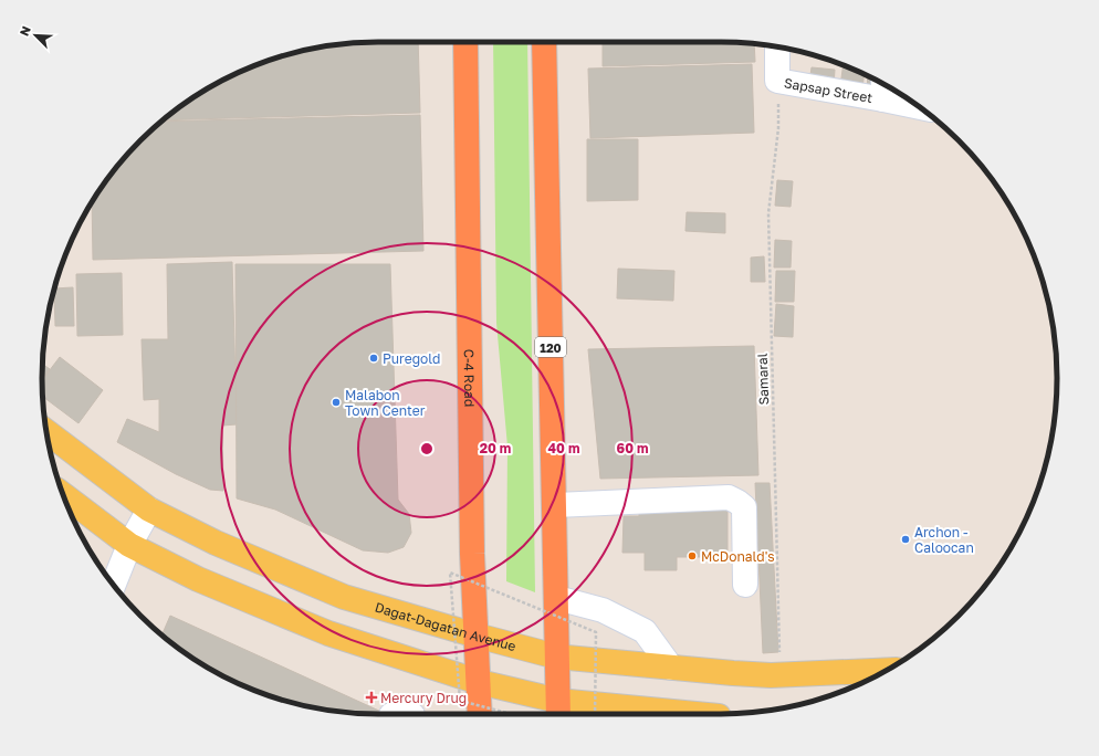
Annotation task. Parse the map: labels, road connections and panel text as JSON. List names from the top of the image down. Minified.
{"streets":{"highway":["120","C-4 Road"],"main road":["Dagat-Dagatan Avenue"],"street":["Sapsap Street"],"path":["Samaral"]},"crossings":[["Sapsap Street","Samaral"],["120","Dagat-Dagatan Avenue"],["C-4 Road","Dagat-Dagatan Avenue"],["Samaral","Dagat-Dagatan Avenue"]],"places":{"other":["Puregold","Malabon Town Center","Archon - Caloocan","McDonald's"],"health":["Mercury Drug"]},"north":"top left","rings":["20 m","40 m","60 m"]}
